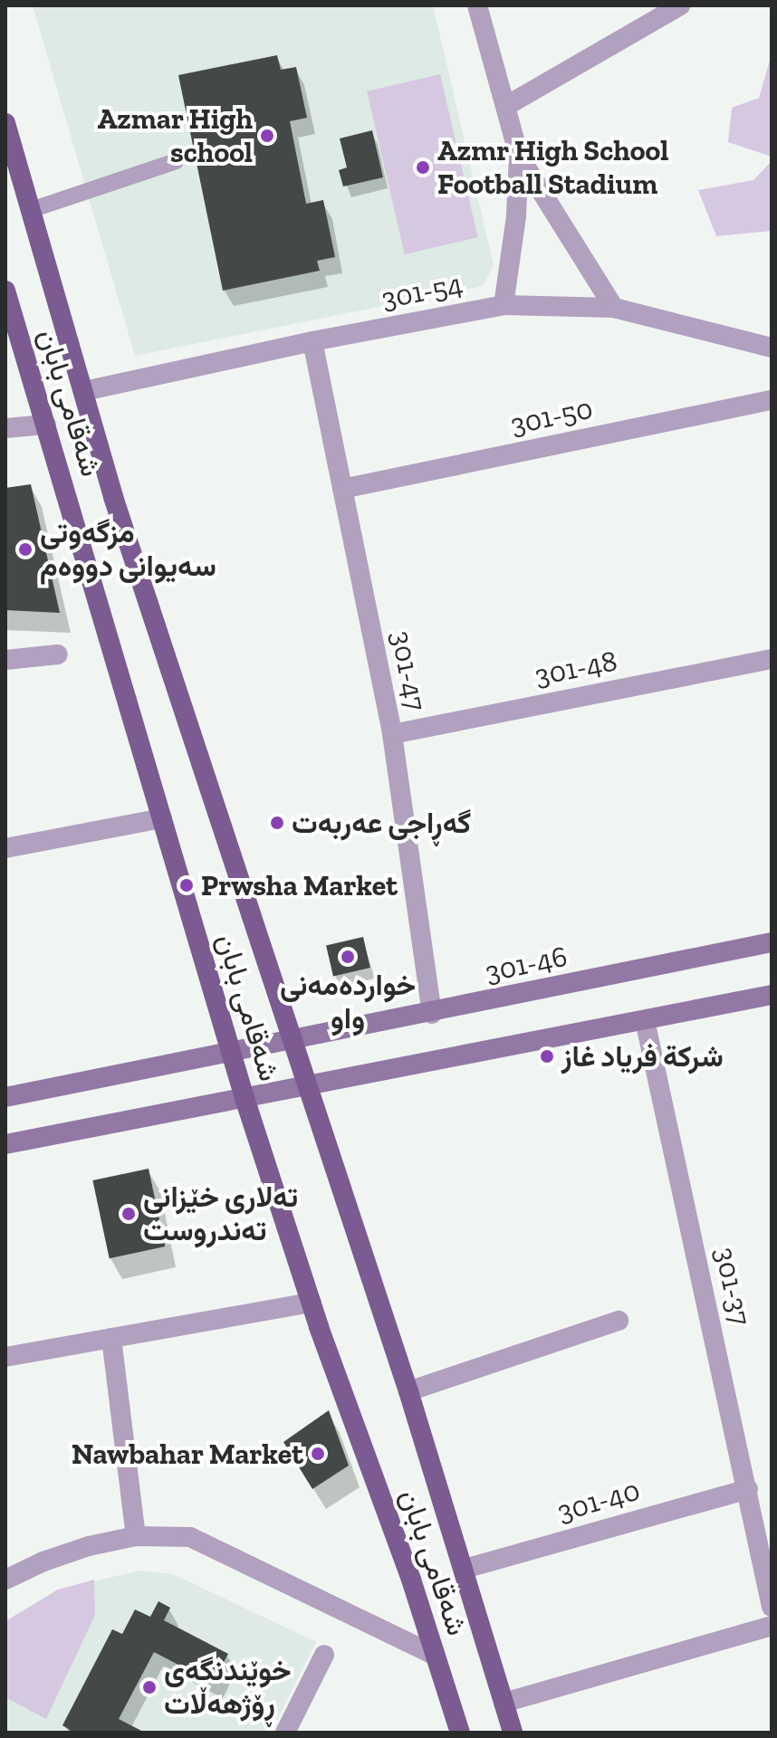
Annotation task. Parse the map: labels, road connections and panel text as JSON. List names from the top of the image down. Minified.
{"streets":{"main road":["شەقامی بابان","301-46"],"street":["301-54","301-50","301-48","301-47","301-37","301-40"]},"crossings":[["301-54","301-47"],["شەقامی بابان","301-46"],["301-50","301-47"],["301-48","301-47"],["301-47","301-46"],["301-37","301-40"]],"places":["Azmar High school","Azmr High School Football Stadium","مزگەوتی سەیوانی دووەم","گەڕاجی عەربەت","Prwsha Market","خواردەمەنی واو","شرکة فرياد غاز","تەلاری خێزانی تەندروست","Nawbahar Market","خوێندنگەی ڕۆژهەڵات"]}
